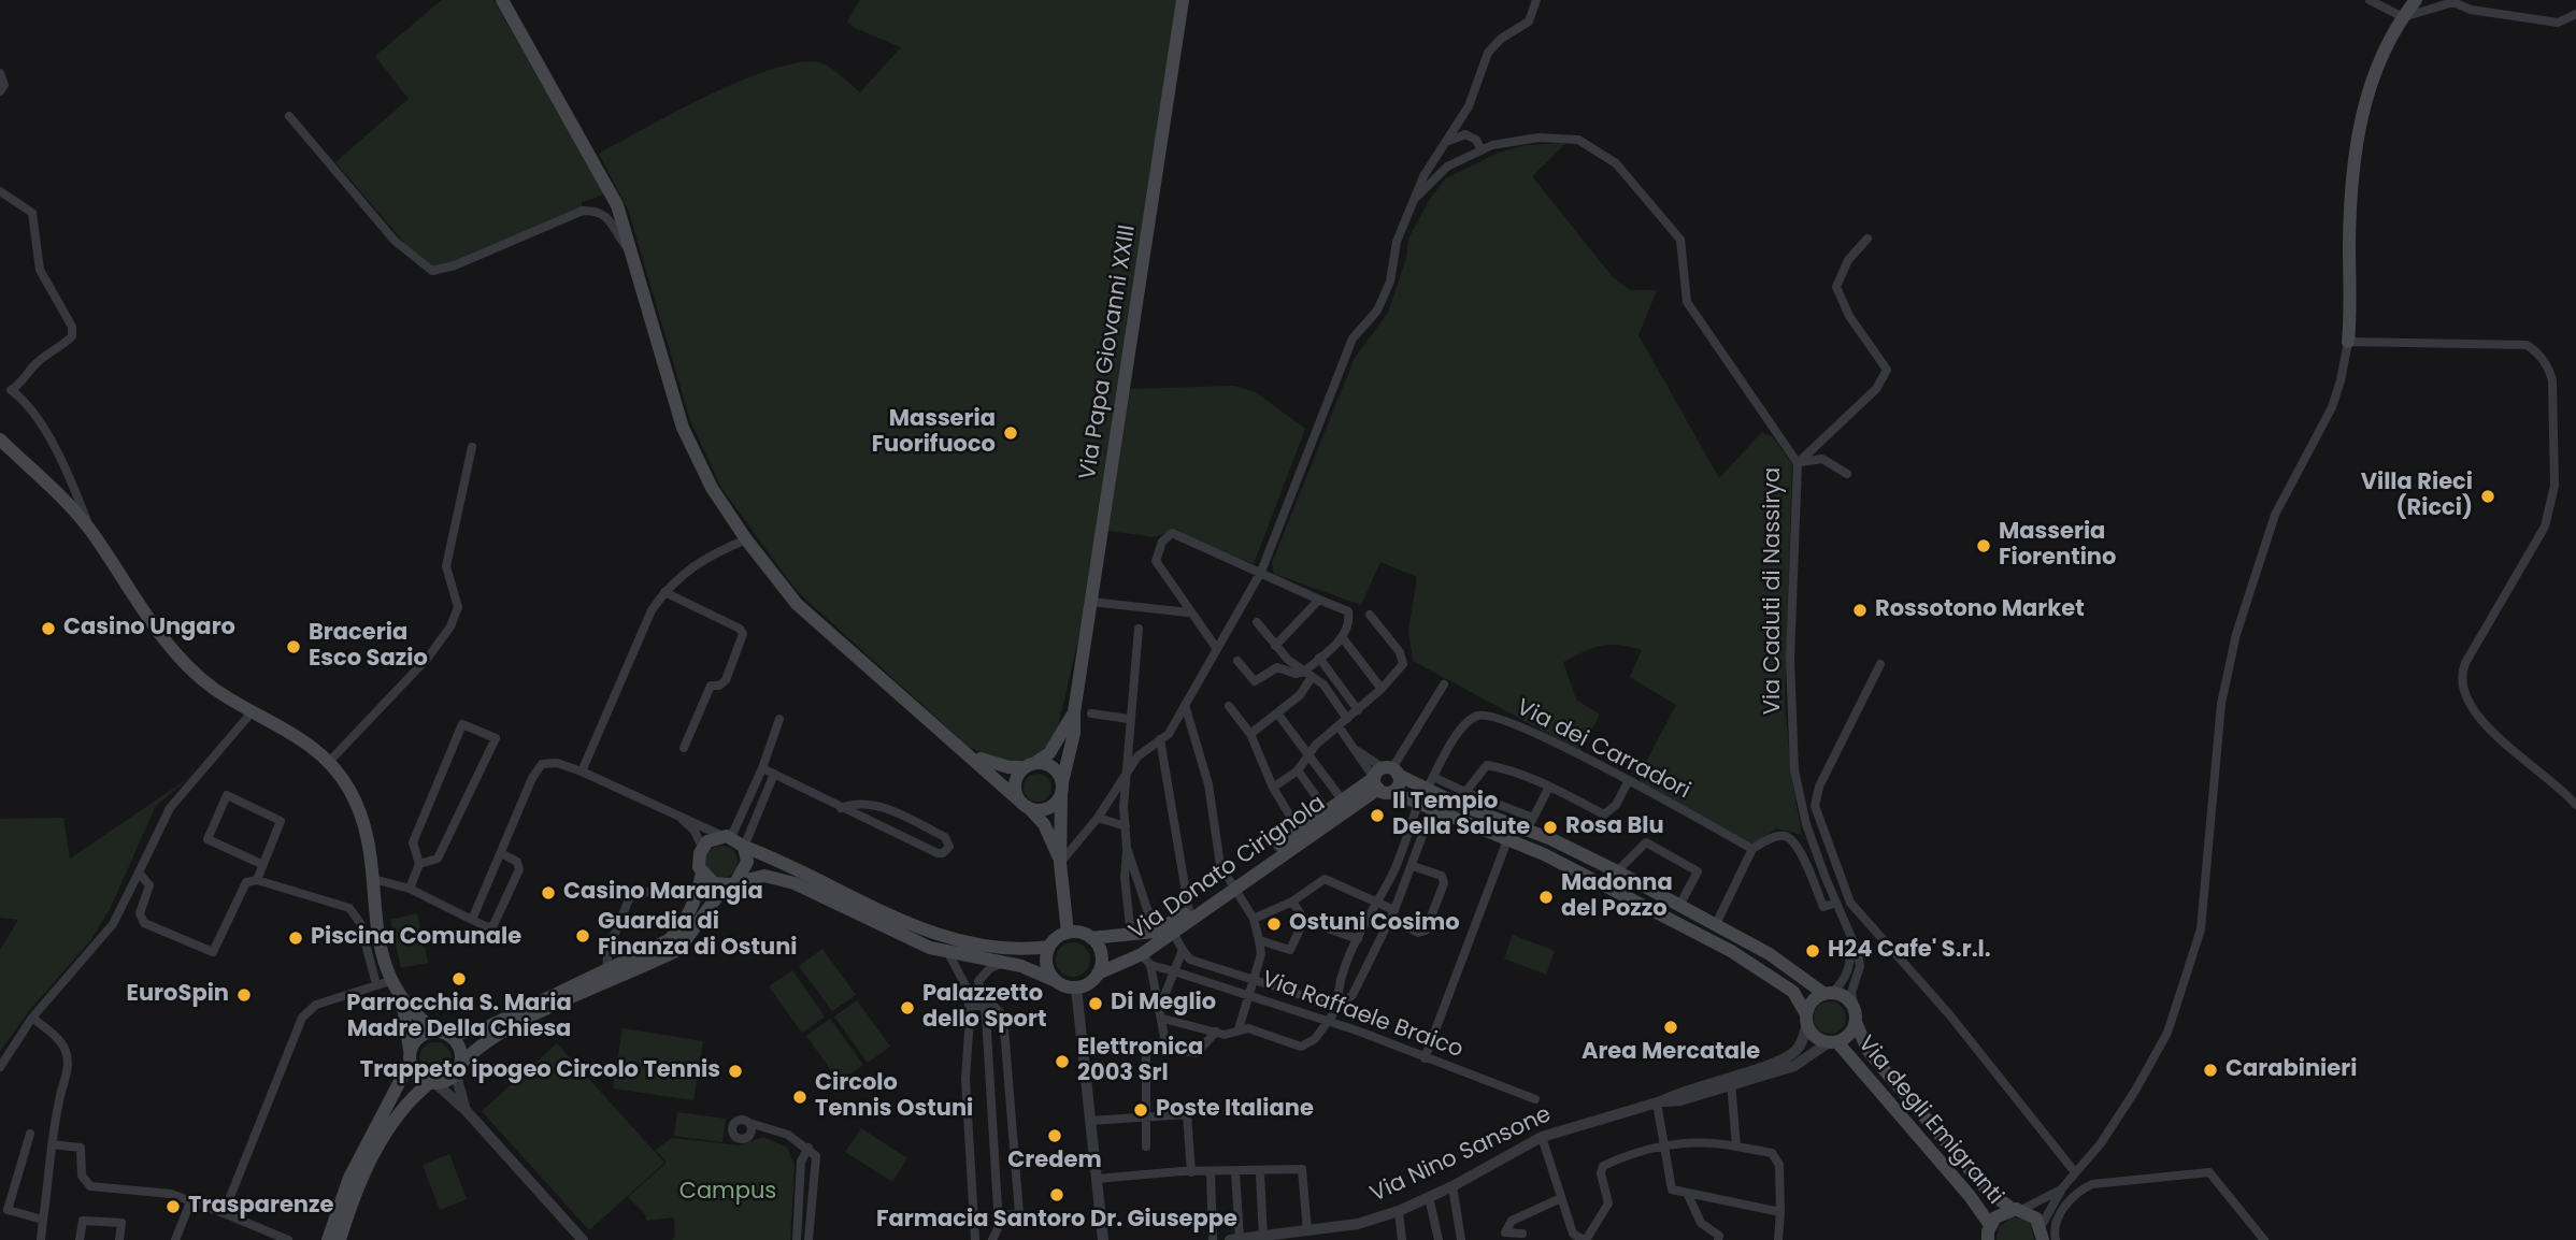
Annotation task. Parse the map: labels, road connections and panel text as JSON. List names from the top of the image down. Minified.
{"streets":{"main road":["Via Papa Giovanni XXIII","Via Donato Cirignola","Via degli Emigranti"],"street":["Via Caduti di Nassirya","Via dei Carradori","Via Raffaele Braico","Via Nino Sansone"]},"crossings":[["Via Papa Giovanni XXIII","Via Donato Cirignola"],["Via Caduti di Nassirya","Via degli Emigranti"],["Via Caduti di Nassirya","Via Nino Sansone"],["Via dei Carradori","Via degli Emigranti"],["Via Donato Cirignola","Via Raffaele Braico"],["Via Donato Cirignola","Via degli Emigranti"],["Via degli Emigranti","Via Nino Sansone"]],"parks":["Campus"],"places":["Masseria Fuorifuoco","Villa Rieci (Ricci)","Masseria Fiorentino","Rossotono Market","Casino Ungaro","Braceria Esco Sazio","Il Tempio Della Salute","Rosa Blu","Casino Marangia","Madonna del Pozzo","Ostuni Cosimo","Guardia di Finanza di Ostuni","Piscina Comunale","H24 Cafe' S.r.l.","Parrocchia S. Maria Madre Della Chiesa","EuroSpin","Di Meglio","Palazzetto dello Sport","Area Mercatale","Elettronica 2003 Srl","Carabinieri","Trappeto ipogeo Circolo Tennis","Circolo Tennis Ostuni","Poste Italiane","Credem","Farmacia Santoro Dr. Giuseppe","Trasparenze"]}
